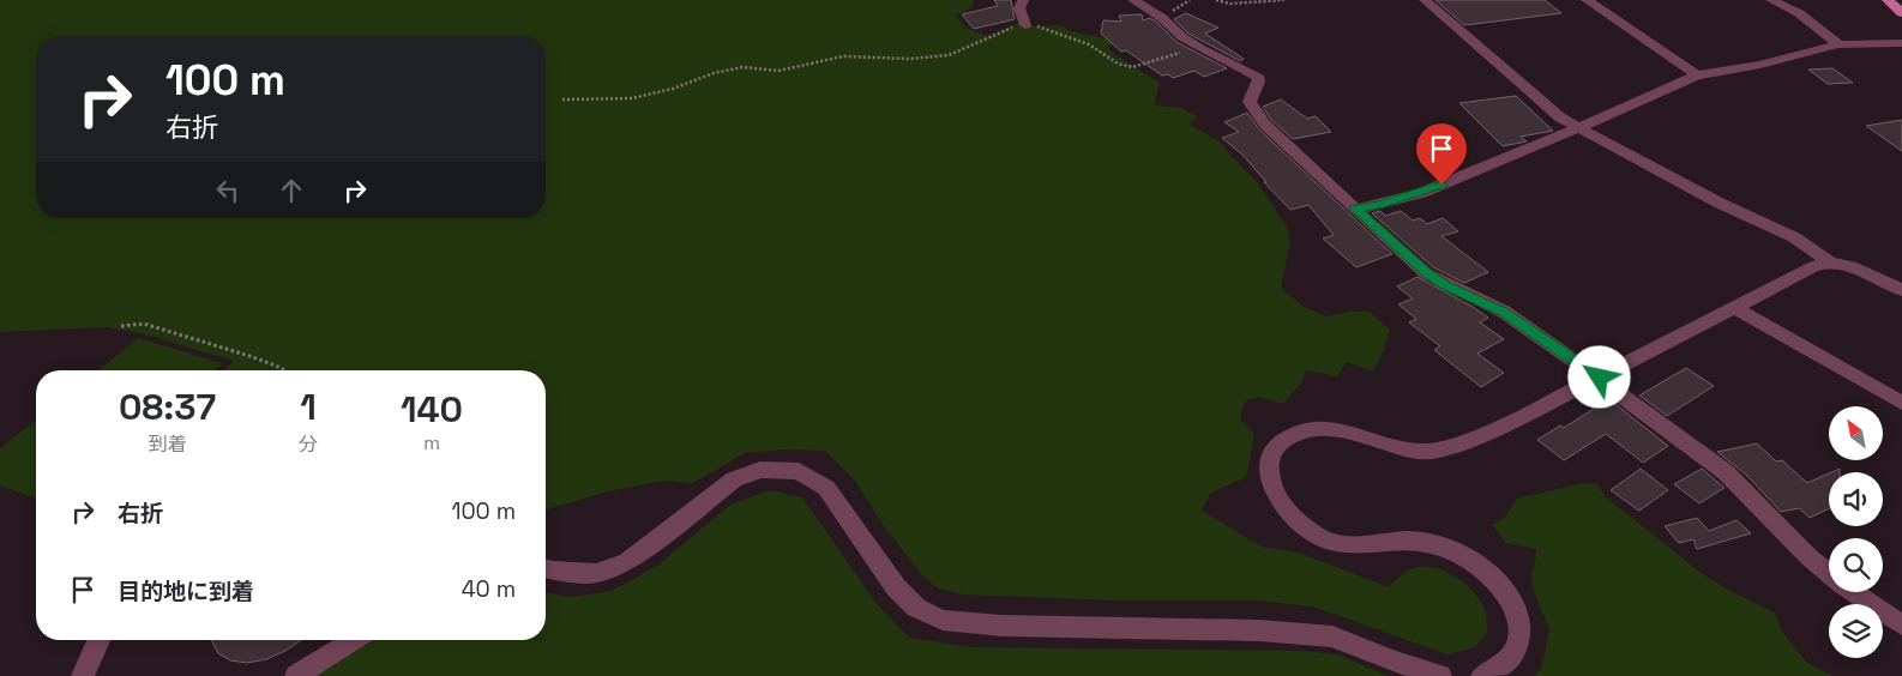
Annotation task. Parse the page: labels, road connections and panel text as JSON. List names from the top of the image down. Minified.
{"north":"top left","page":{"turn":["100 m","右折"],"eta":["08:37","到着","1","分","140","m"],"list":[{"name":"右折","value":"100 m"},{"name":"目的地に到着","value":"40 m"}]}}
